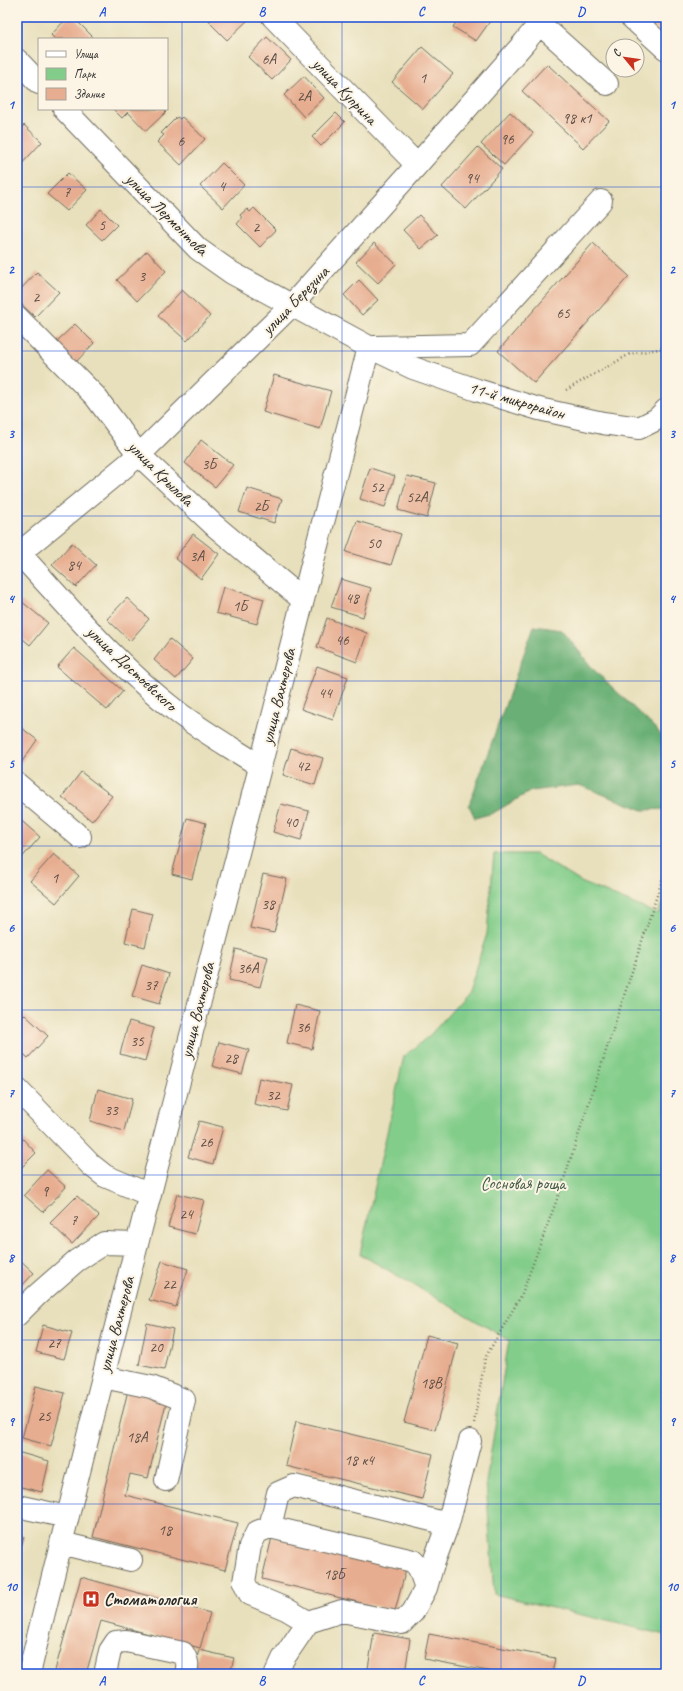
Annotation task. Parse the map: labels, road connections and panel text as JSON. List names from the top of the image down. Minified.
{"streets":{"street":["улица Куприна","улица Лермонтова","улица Березина","11-й микрорайон","улица Крылова","улица Достоевского","улица Вахтерова"]},"crossings":[["улица Куприна","улица Березина"],["улица Лермонтова","улица Березина"],["улица Лермонтова","11-й микрорайон"],["улица Лермонтова","улица Вахтерова"],["улица Березина","улица Крылова"],["улица Березина","улица Достоевского"],["11-й микрорайон","улица Вахтерова"],["улица Крылова","улица Вахтерова"],["улица Достоевского","улица Вахтерова"]],"parks":["Сосновая роща"],"places":{"hospital":["Стоматология"]},"house_numbers":["6А","1","2А","98 к1","96","6","94","4","7","5","2","3","2","65","3Б","52","52А","2Б","50","3А","84","48","1Б","46","44","42","40","1","38","36А","37","36","35","28","32","33","26","9","24","7","22","27","20","18В","25","18А","18 к4","18","18Б"],"legend":["Улица","Парк","Здание"],"north":"top left","grid":{"columns":["A","B","C","D"],"rows":["1","2","3","4","5","6","7","8","9","10"]}}
